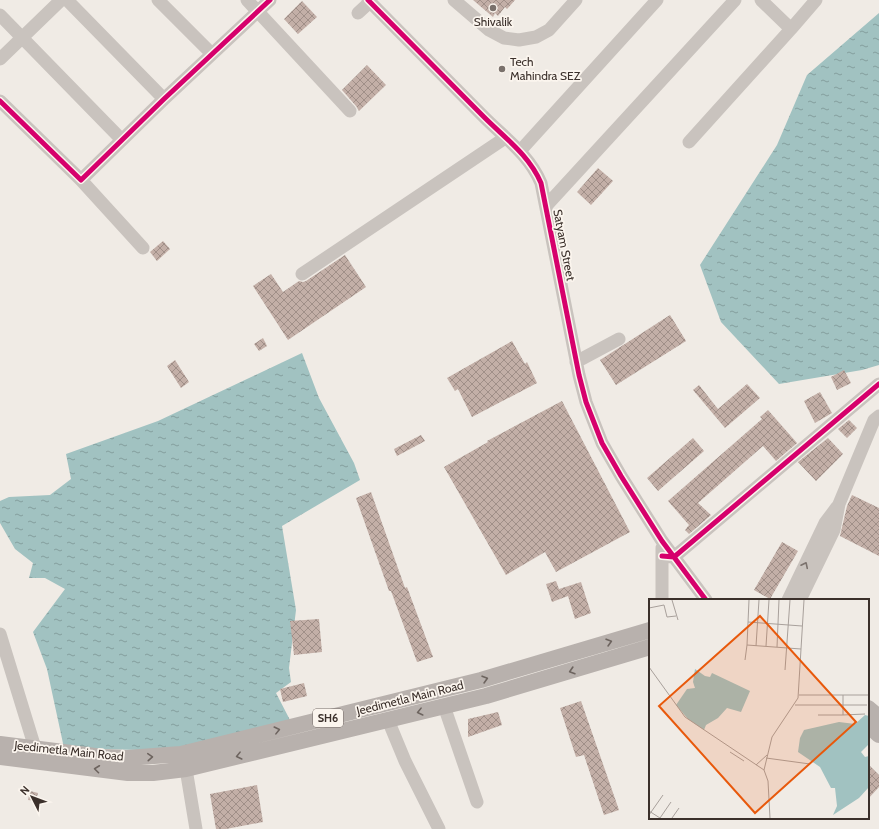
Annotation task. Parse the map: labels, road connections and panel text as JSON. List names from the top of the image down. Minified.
{"streets":{"main road":["Jeedimetla Main Road","SH6"],"street":["Satyam Street"]},"places":["Shivalik","Tech Mahindra SEZ"],"north":"top left"}
